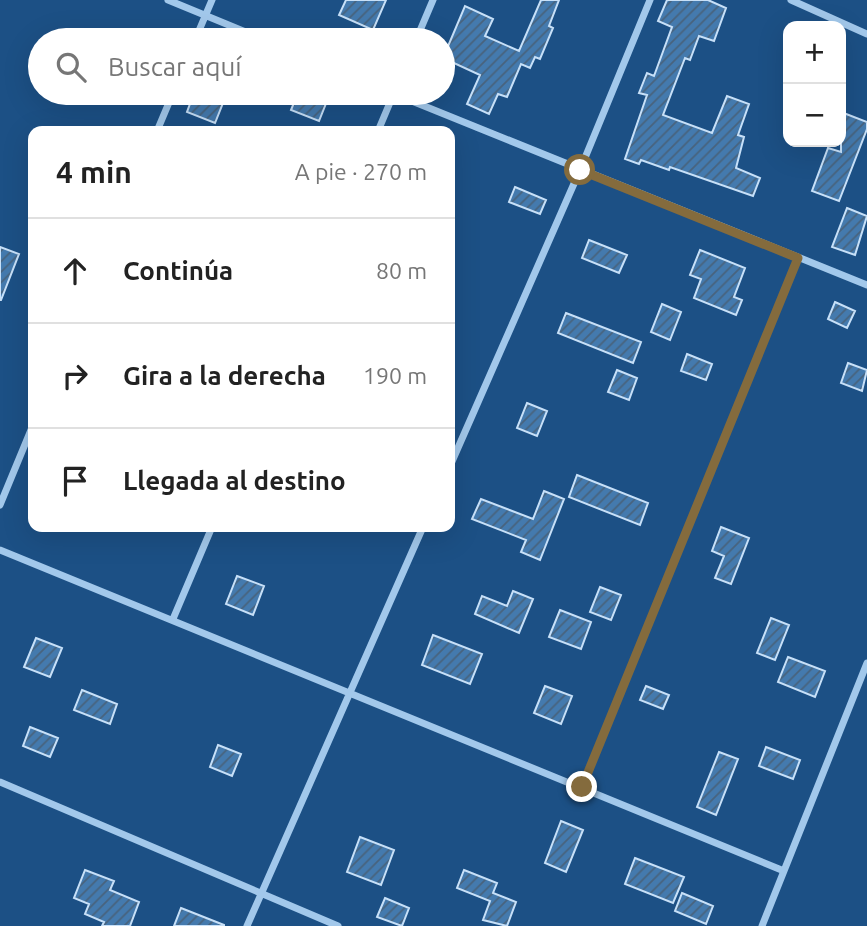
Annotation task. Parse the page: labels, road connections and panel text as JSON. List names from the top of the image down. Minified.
{"page":{"map_buttons":["+","−"],"search":"Buscar aquí","heading":["4 min","A pie · 270 m"],"list":[["Continúa","80 m"],["Gira a la derecha","190 m"],"Llegada al destino"]}}
